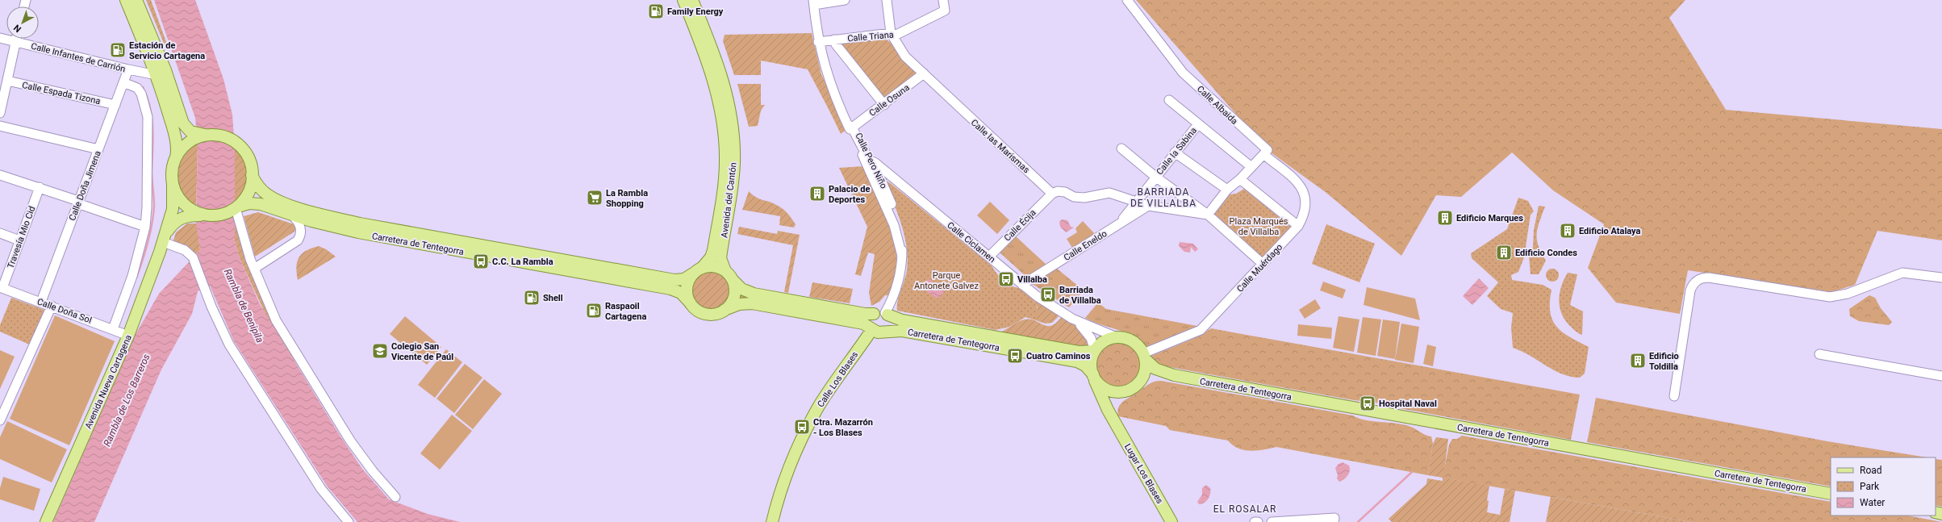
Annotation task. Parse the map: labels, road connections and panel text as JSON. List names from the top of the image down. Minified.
{"streets":{"main road":["Avenida del Cantón","Carretera de Tentegorra","Calle Los Blases","Avenida Nueva Cartagena","Lugar Los Blases"],"street":["Calle Triana","Calle Infantes de Carrión","Calle Espada Tizona","Calle Osuna","Calle Albaida","Calle las Marismas","Calle la Sabina","Calle Pero Niño","Calle Doña Jimena","Calle Écija","Travesía Mio Cid","Calle Ciclamen","Calle Eneldo","Calle Muérdago","Calle Doña Sol"]},"crossings":[["Calle Triana","Calle las Marismas"],["Calle Triana","Calle Pero Niño"],["Calle Infantes de Carrión","Calle Doña Jimena"],["Calle Espada Tizona","Calle Doña Jimena"],["Calle Osuna","Calle las Marismas"],["Calle Osuna","Calle Pero Niño"],["Calle Albaida","Calle Muérdago"],["Calle las Marismas","Calle Écija"],["Calle la Sabina","Calle Eneldo"],["Calle Pero Niño","Calle Ciclamen"],["Calle Pero Niño","Carretera de Tentegorra"],["Calle Pero Niño","Calle Los Blases"],["Calle Doña Jimena","Calle Doña Sol"],["Avenida del Cantón","Carretera de Tentegorra"],["Calle Écija","Calle Ciclamen"],["Travesía Mio Cid","Calle Doña Sol"],["Calle Ciclamen","Carretera de Tentegorra"],["Calle Ciclamen","Calle Eneldo"],["Calle Ciclamen","Calle Muérdago"],["Calle Ciclamen","Lugar Los Blases"],["Carretera de Tentegorra","Calle Muérdago"],["Carretera de Tentegorra","Calle Los Blases"],["Carretera de Tentegorra","Avenida Nueva Cartagena"],["Carretera de Tentegorra","Lugar Los Blases"],["Calle Muérdago","Lugar Los Blases"],["Calle Doña Sol","Avenida Nueva Cartagena"]],"districts":["BARRIADA DE VILLALBA","EL ROSALAR"],"water":["Rambla de Benipila","Rambla de Los Barreros"],"parks":["Plaza Marqués de Villalba","Parque Antonete Galvez"],"places":{"fuel station":["Family Energy","Estación de Servicio Cartagena","Shell","Raspaoil Cartagena"],"building":["Palacio de Deportes","Edificio Marques","Edificio Atalaya","Edificio Condes","Edificio Toldilla"],"supermarket":["La Rambla Shopping"],"bus stop":["C.C. La Rambla","Villalba","Barriada de Villalba","Cuatro Caminos","Hospital Naval","Ctra. Mazarrón - Los Blases"],"school or university":["Colegio San Vicente de Paúl"]},"legend":["Road","Park","Water"],"north":"bottom left"}
